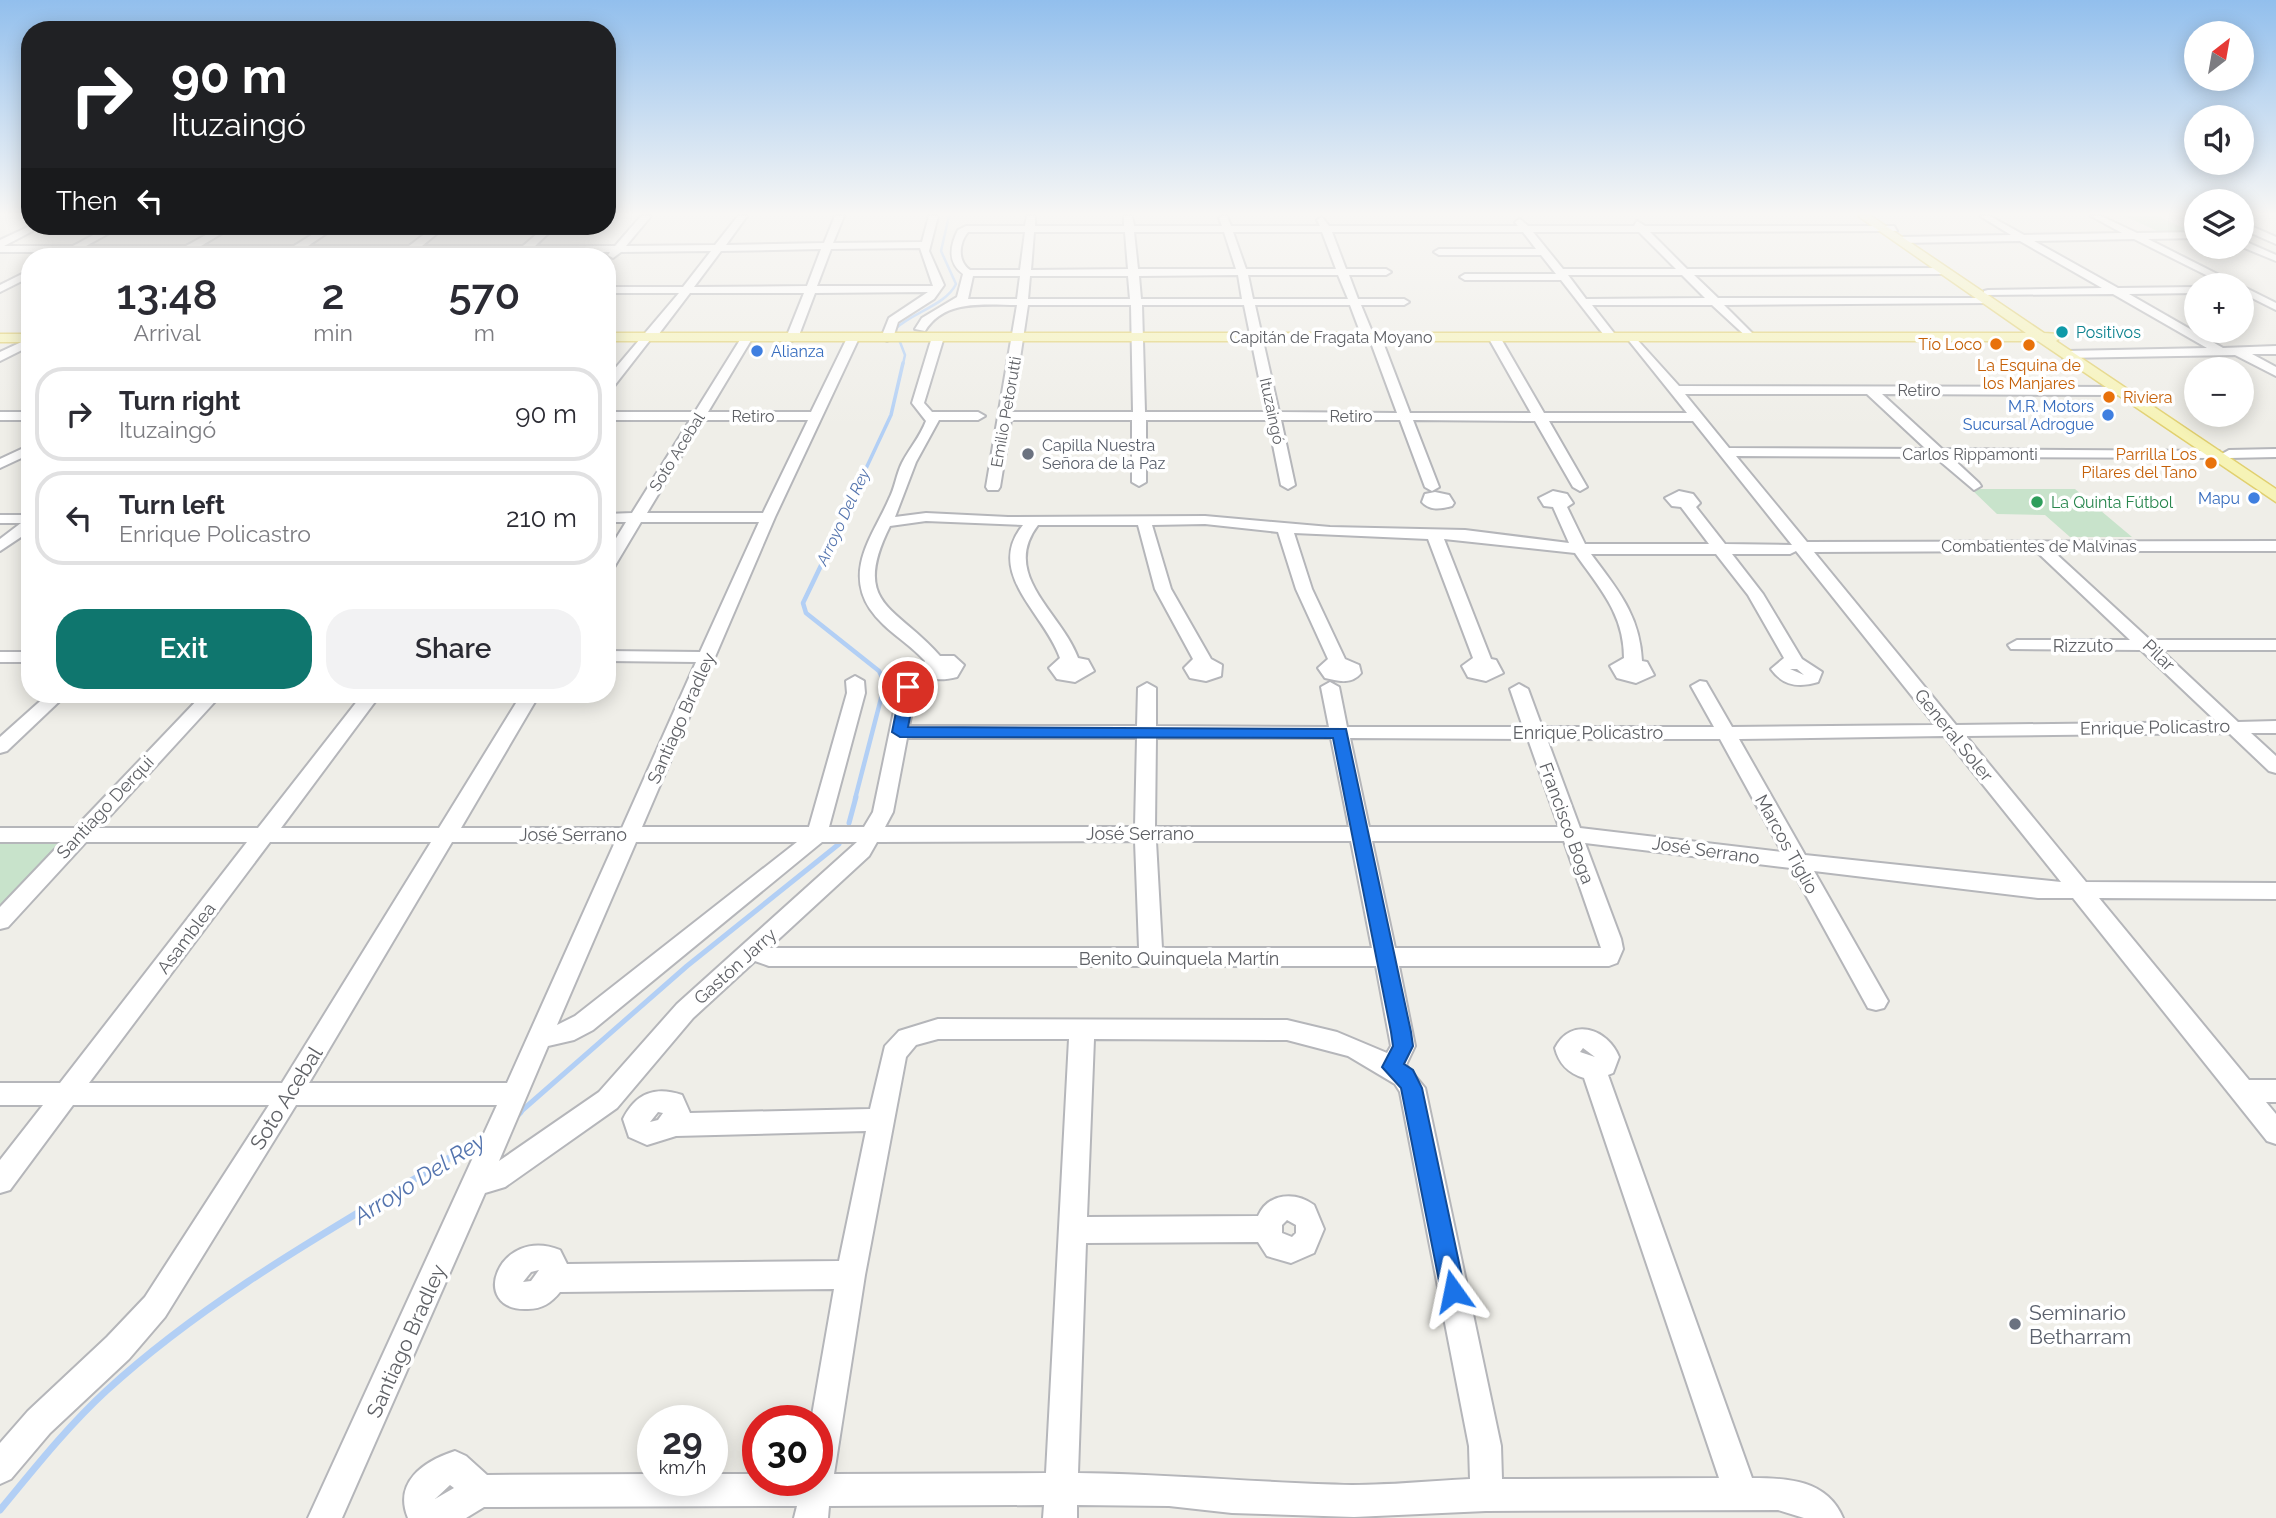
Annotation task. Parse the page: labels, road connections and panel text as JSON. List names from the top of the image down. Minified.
{"streets":{"main road":["Capitán de Fragata Moyano"],"street":["Retiro","Ituzaingó","Emilio Petorutti","Soto Acebal","Carlos Rippamonti","Combatientes de Malvinas","Rizzuto","Pilar","Santiago Bradley","Enrique Policastro","General Soler","Santiago Derqui","Francisco Boga","José Serrano","Marcos Tiglio","Asamblea","Benito Quinquela Martín","Gastón Jarry"]},"crossings":[["Capitán de Fragata Moyano","Ituzaingó"],["Capitán de Fragata Moyano","Emilio Petorutti"],["Capitán de Fragata Moyano","Soto Acebal"],["Capitán de Fragata Moyano","Santiago Bradley"],["Capitán de Fragata Moyano","General Soler"],["Retiro","Ituzaingó"],["Retiro","Emilio Petorutti"],["Retiro","Soto Acebal"],["Retiro","Santiago Bradley"],["Retiro","General Soler"],["Soto Acebal","José Serrano"],["Carlos Rippamonti","General Soler"],["Combatientes de Malvinas","Pilar"],["Combatientes de Malvinas","General Soler"],["Rizzuto","Pilar"],["Pilar","Enrique Policastro"],["Santiago Bradley","José Serrano"],["Santiago Bradley","Gastón Jarry"],["Enrique Policastro","General Soler"],["Enrique Policastro","Francisco Boga"],["Enrique Policastro","Marcos Tiglio"],["Enrique Policastro","Gastón Jarry"],["General Soler","José Serrano"],["Santiago Derqui","José Serrano"],["Francisco Boga","José Serrano"],["Francisco Boga","Benito Quinquela Martín"],["José Serrano","Marcos Tiglio"],["José Serrano","Asamblea"],["José Serrano","Gastón Jarry"],["Benito Quinquela Martín","Gastón Jarry"]],"water":["Arroyo Del Rey"],"places":["Positivos","Tío Loco","La Esquina de los Manjares","Alianza","Riviera","M.R. Motors Sucursal Adrogue","Capilla Nuestra Señora de la Paz","Parrilla Los Pilares del Tano","Mapu","La Quinta Fútbol","Seminario Betharram"],"north":"top right","page":{"map_buttons":["+","−"],"turn":["90 m","Ituzaingó"],"then":"Then","eta":["13:48","Arrival","2","min","570","m"],"list":[{"name":"Turn right","note":"Ituzaingó","value":"90 m"},{"name":"Turn left","note":"Enrique Policastro","value":"210 m"}],"buttons":["Exit","Share"],"speed":"29 km/h","limit":"30"}}
